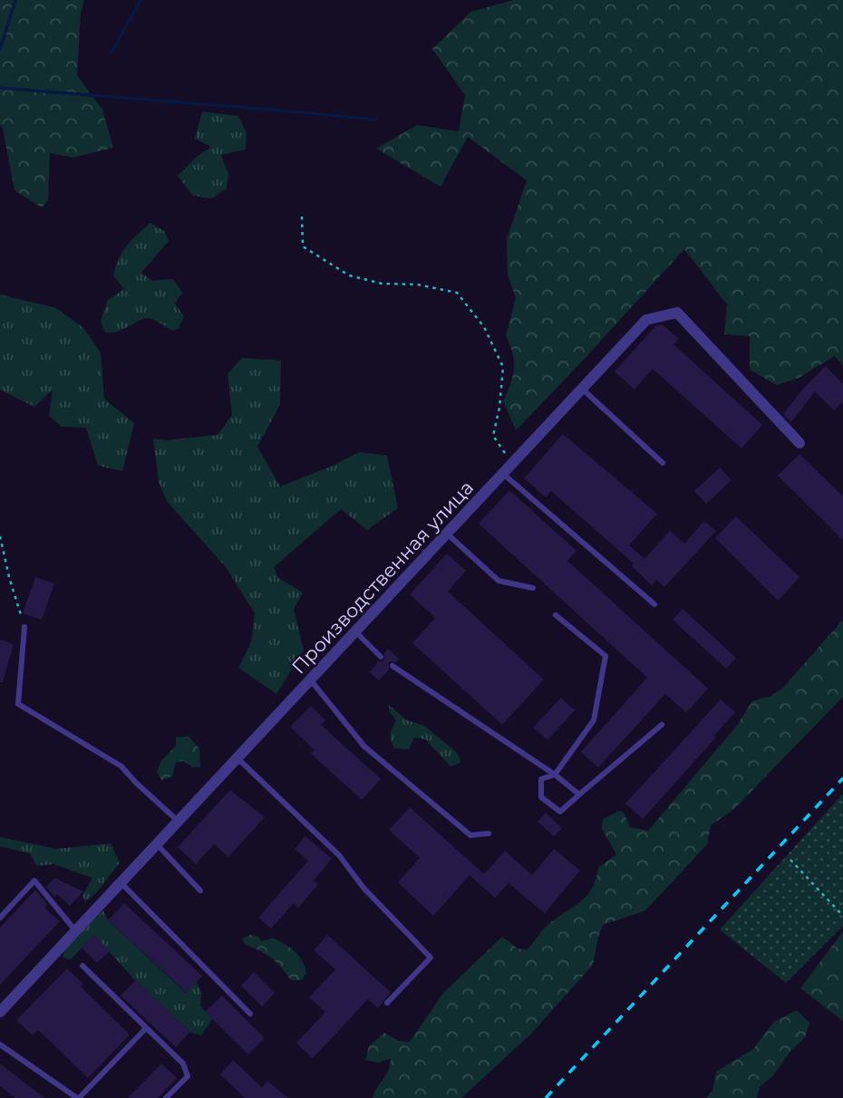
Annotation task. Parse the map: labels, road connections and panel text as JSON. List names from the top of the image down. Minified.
{"streets":{"street":["Производственная улица"]}}
